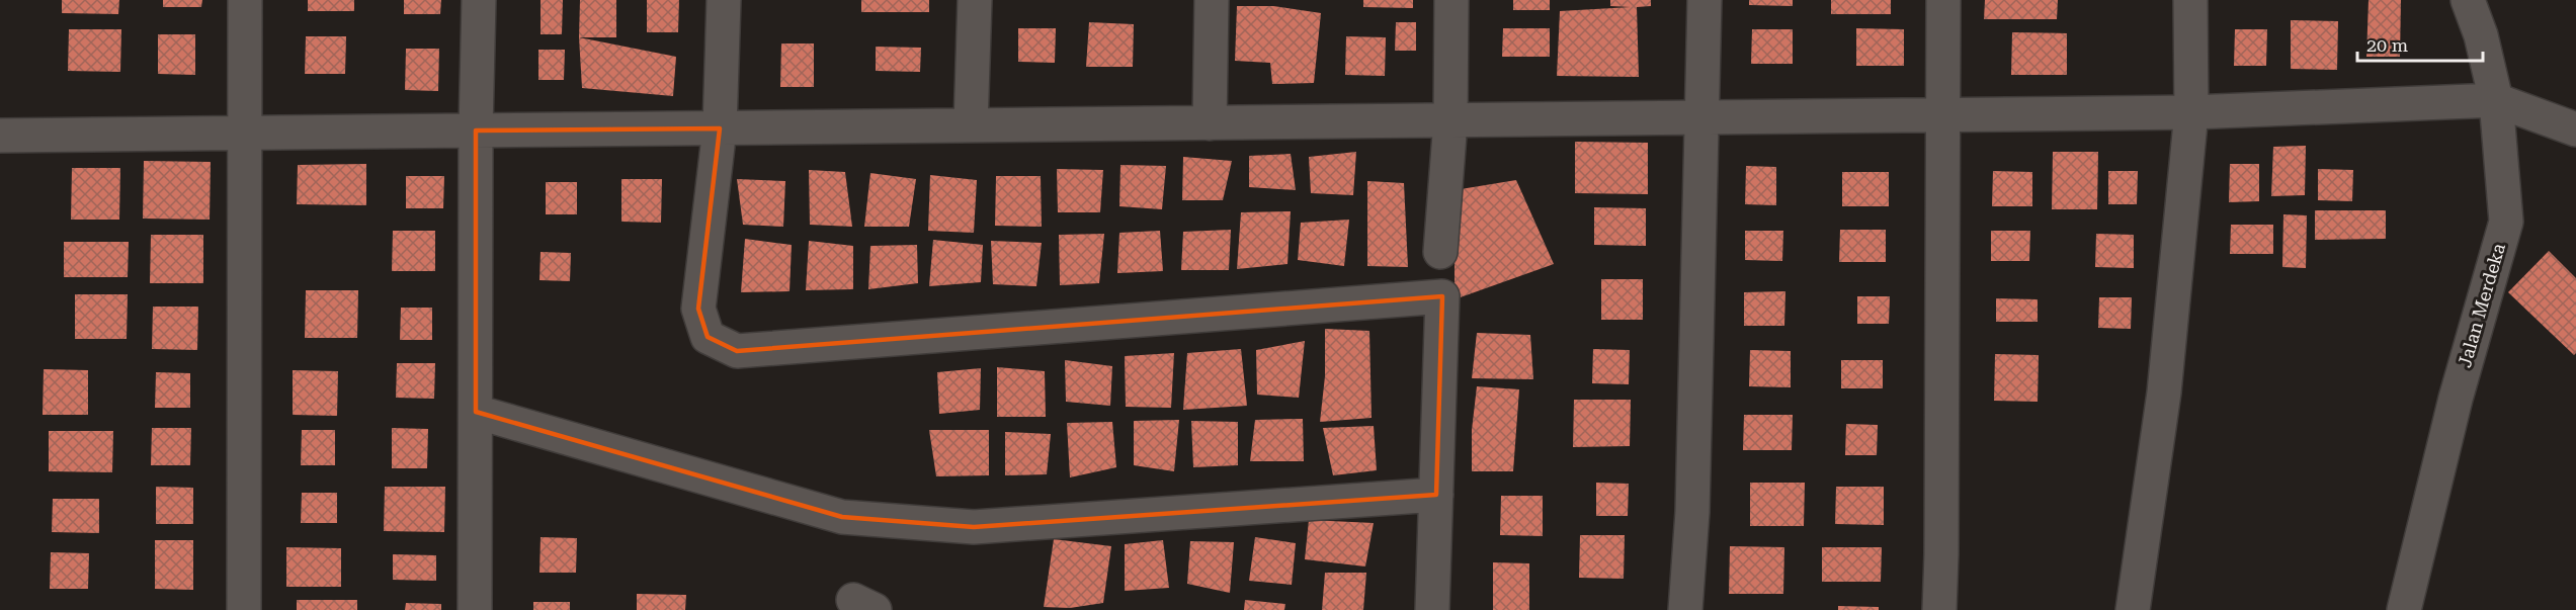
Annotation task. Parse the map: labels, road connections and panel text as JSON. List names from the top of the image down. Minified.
{"streets":{"street":["Jalan Merdeka"]},"scale_bar":"20 m"}
